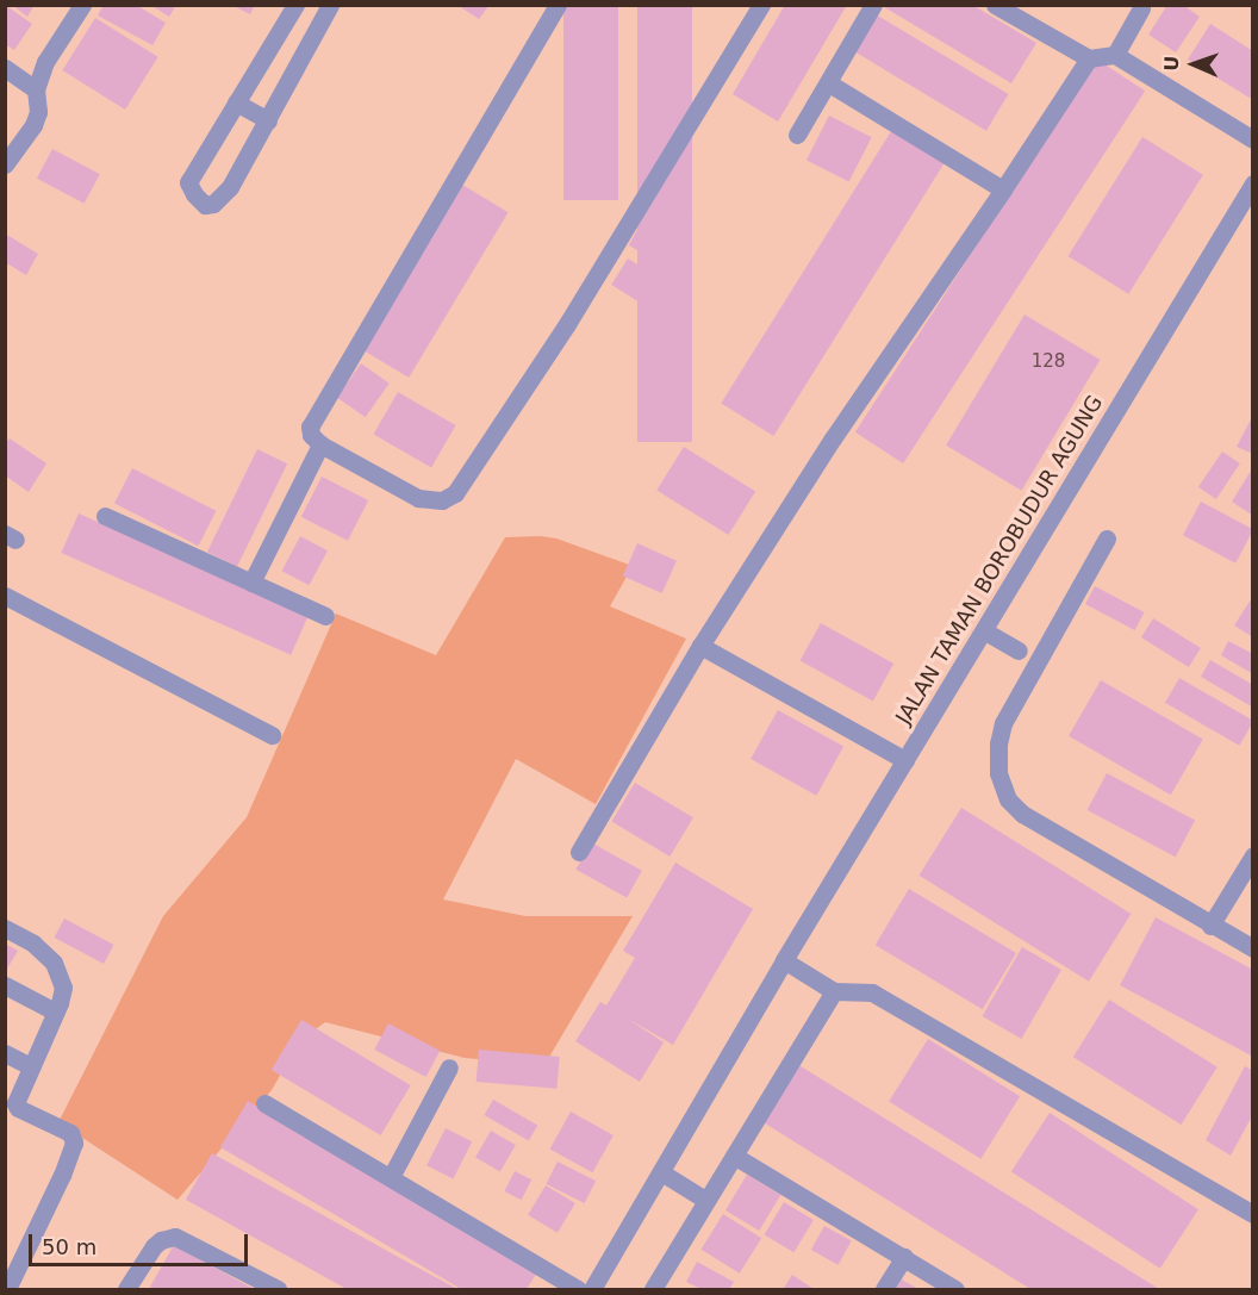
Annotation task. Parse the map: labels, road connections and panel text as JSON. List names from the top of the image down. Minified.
{"streets":{"street":["JALAN TAMAN BOROBUDUR AGUNG"]},"house_numbers":["128"],"scale_bar":"50 m","north":"left"}
